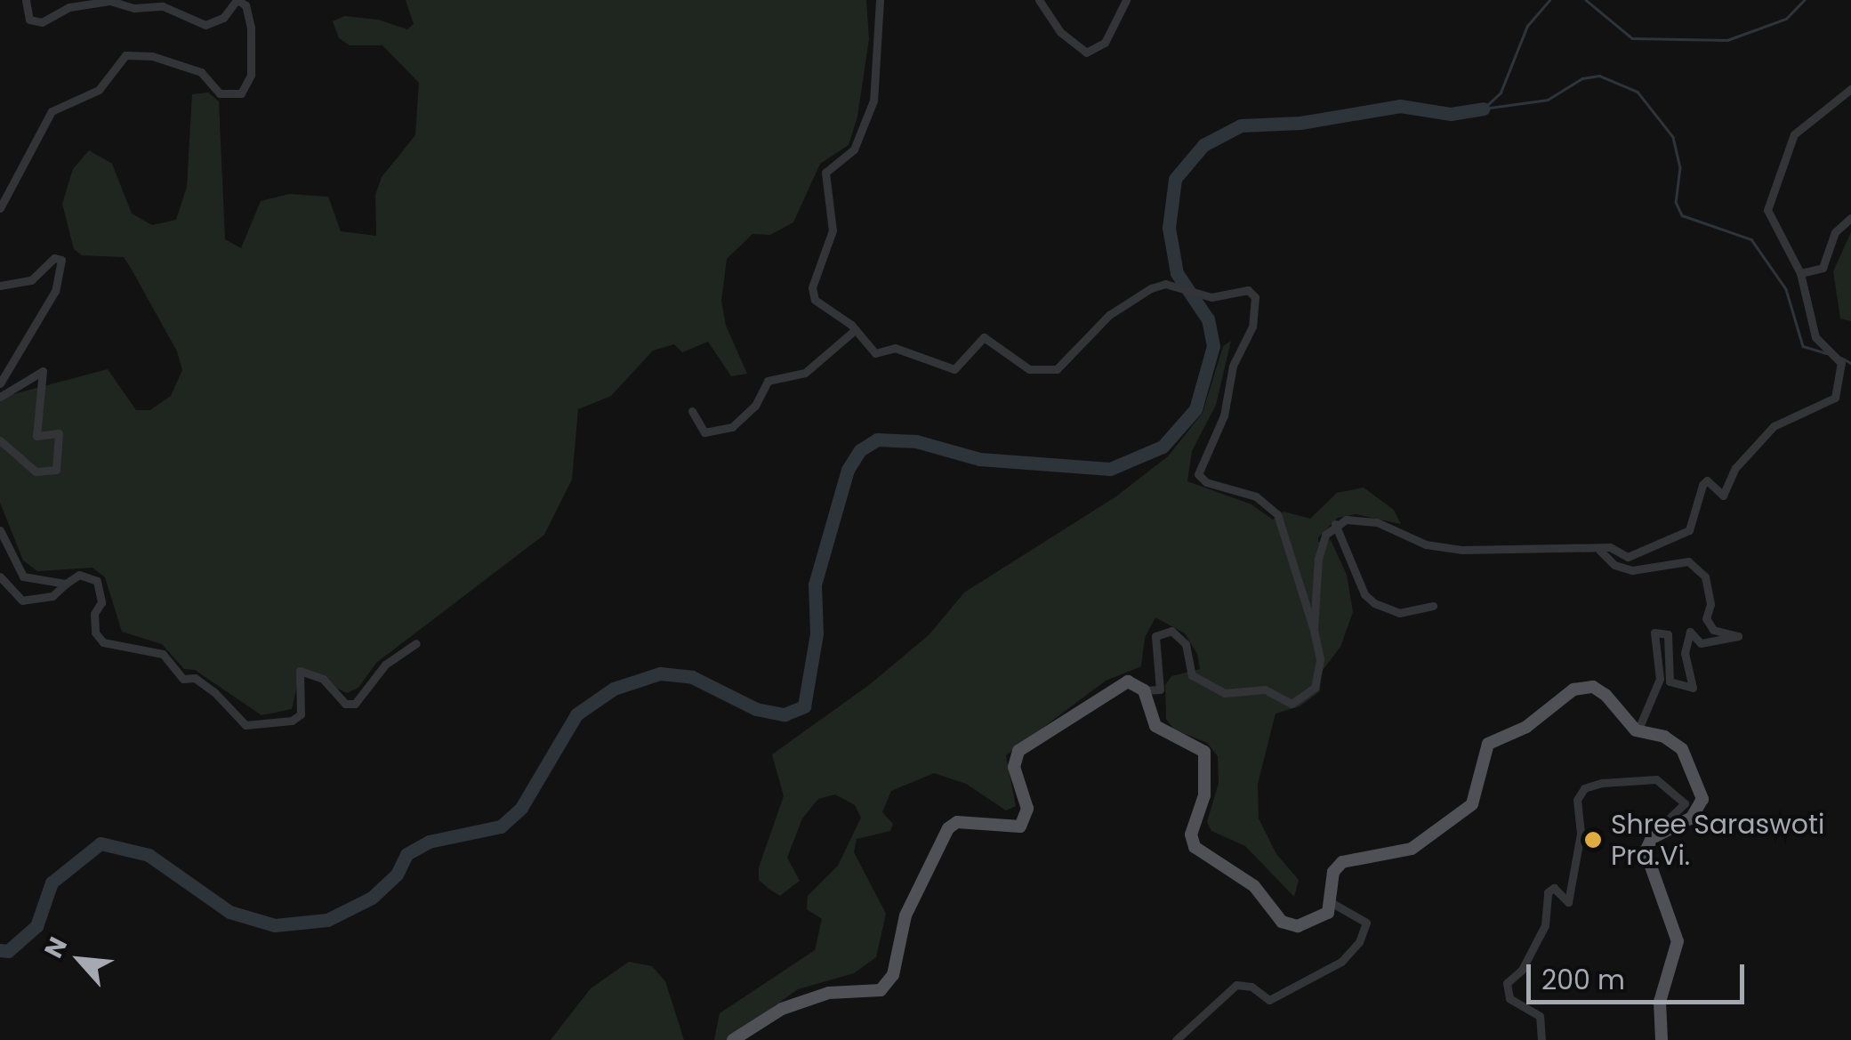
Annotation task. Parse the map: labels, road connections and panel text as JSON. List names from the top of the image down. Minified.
{"places":["Shree Saraswoti Pra.Vi."],"scale_bar":"200 m","north":"top left"}
